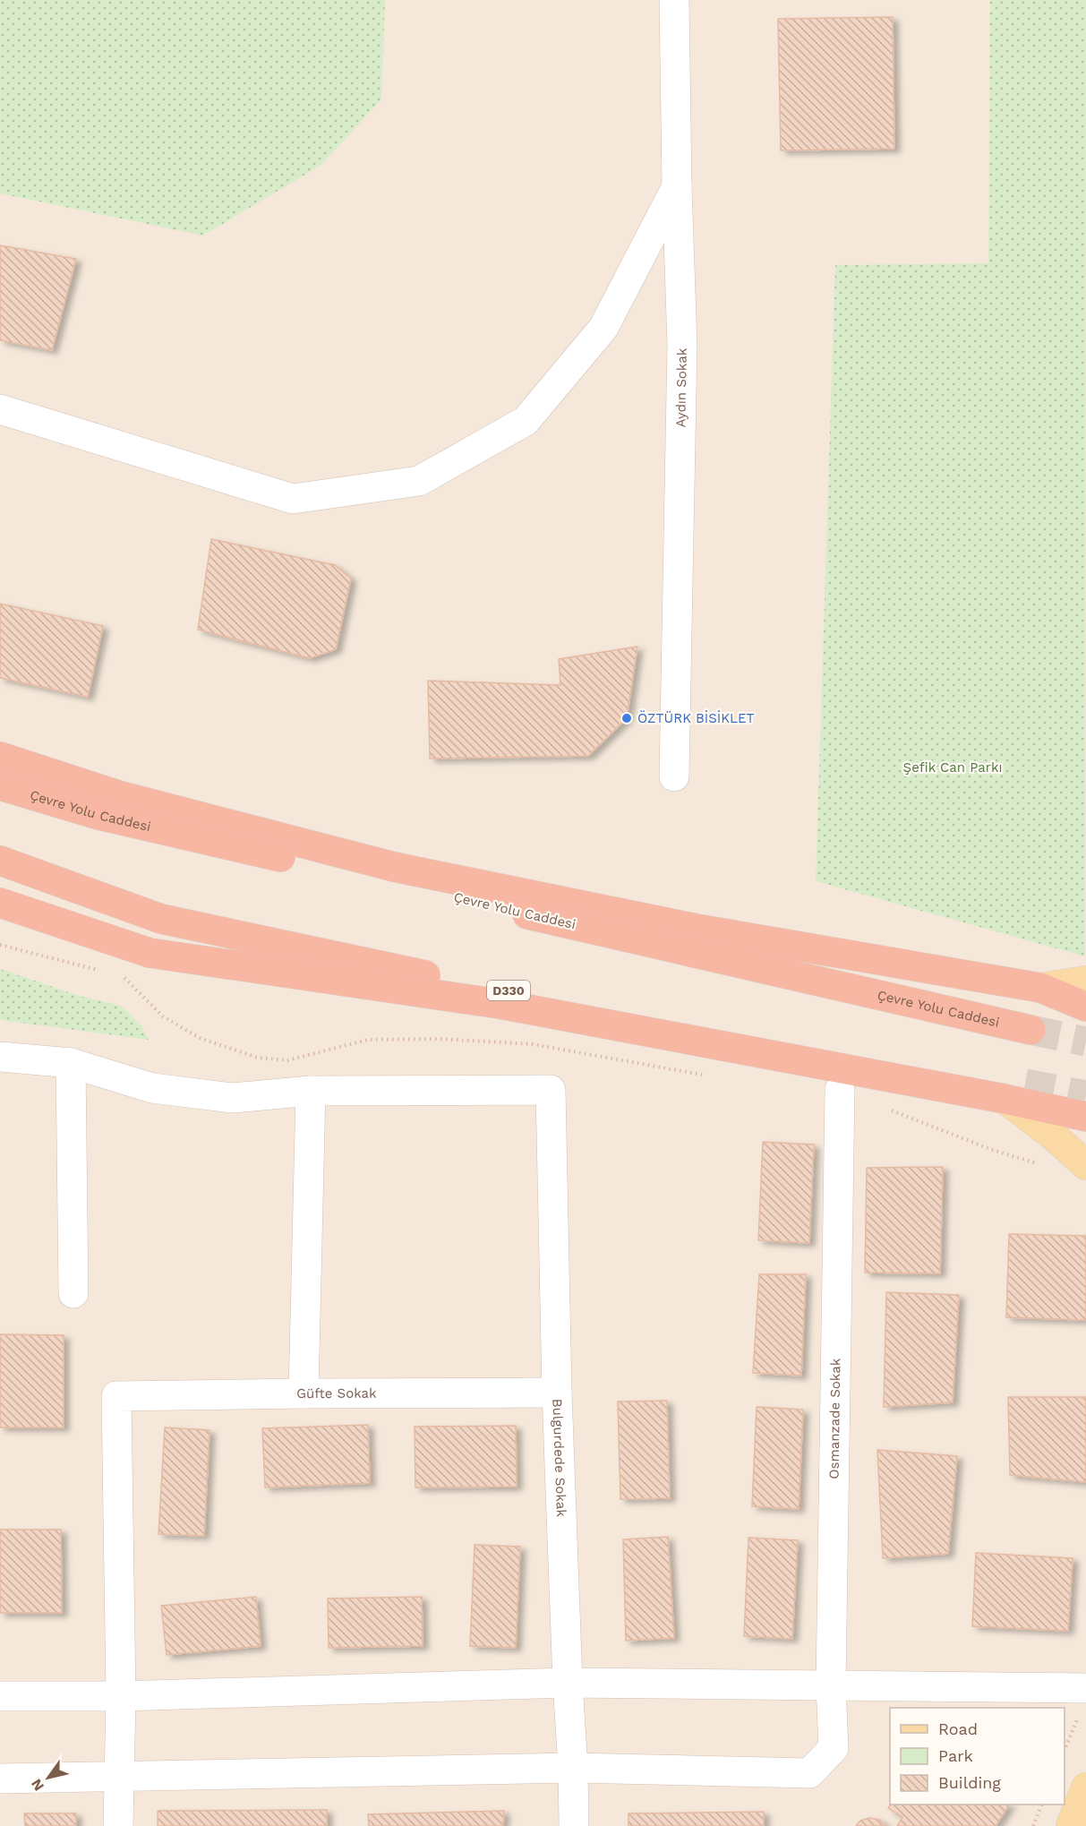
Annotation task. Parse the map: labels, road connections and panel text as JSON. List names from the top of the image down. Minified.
{"streets":{"highway":["Çevre Yolu Caddesi","D330"],"street":["Aydın Sokak","Güfte Sokak","Osmanzade Sokak","Bulgurdede Sokak"]},"crossings":[["Güfte Sokak","Bulgurdede Sokak"],["Osmanzade Sokak","Bulgurdede Sokak"]],"parks":["Şefik Can Parkı"],"places":["ÖZTÜRK BİSİKLET"],"legend":["Road","Park","Building"],"north":"bottom left"}
